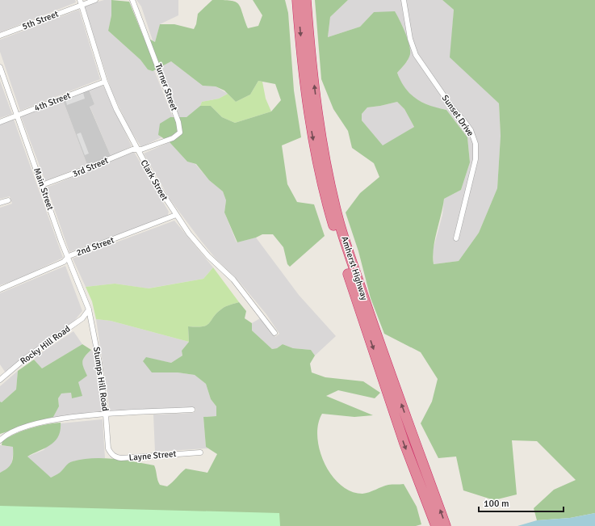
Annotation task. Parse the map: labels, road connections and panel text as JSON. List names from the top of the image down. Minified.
{"streets":{"highway":["Amherst Highway"],"street":["5th Street","Turner Street","4th Street","Sunset Drive","3rd Street","Clark Street","Main Street","2nd Street","Rocky Hill Road","Stumps Hill Road","Layne Street"]},"crossings":[["5th Street","Clark Street"],["Turner Street","3rd Street"],["Turner Street","Clark Street"],["4th Street","Clark Street"],["4th Street","Main Street"],["3rd Street","Clark Street"],["3rd Street","Main Street"],["Clark Street","2nd Street"],["Main Street","2nd Street"],["Main Street","Rocky Hill Road"],["Main Street","Stumps Hill Road"],["Rocky Hill Road","Stumps Hill Road"],["Stumps Hill Road","Layne Street"]],"scale_bar":"100 m"}
